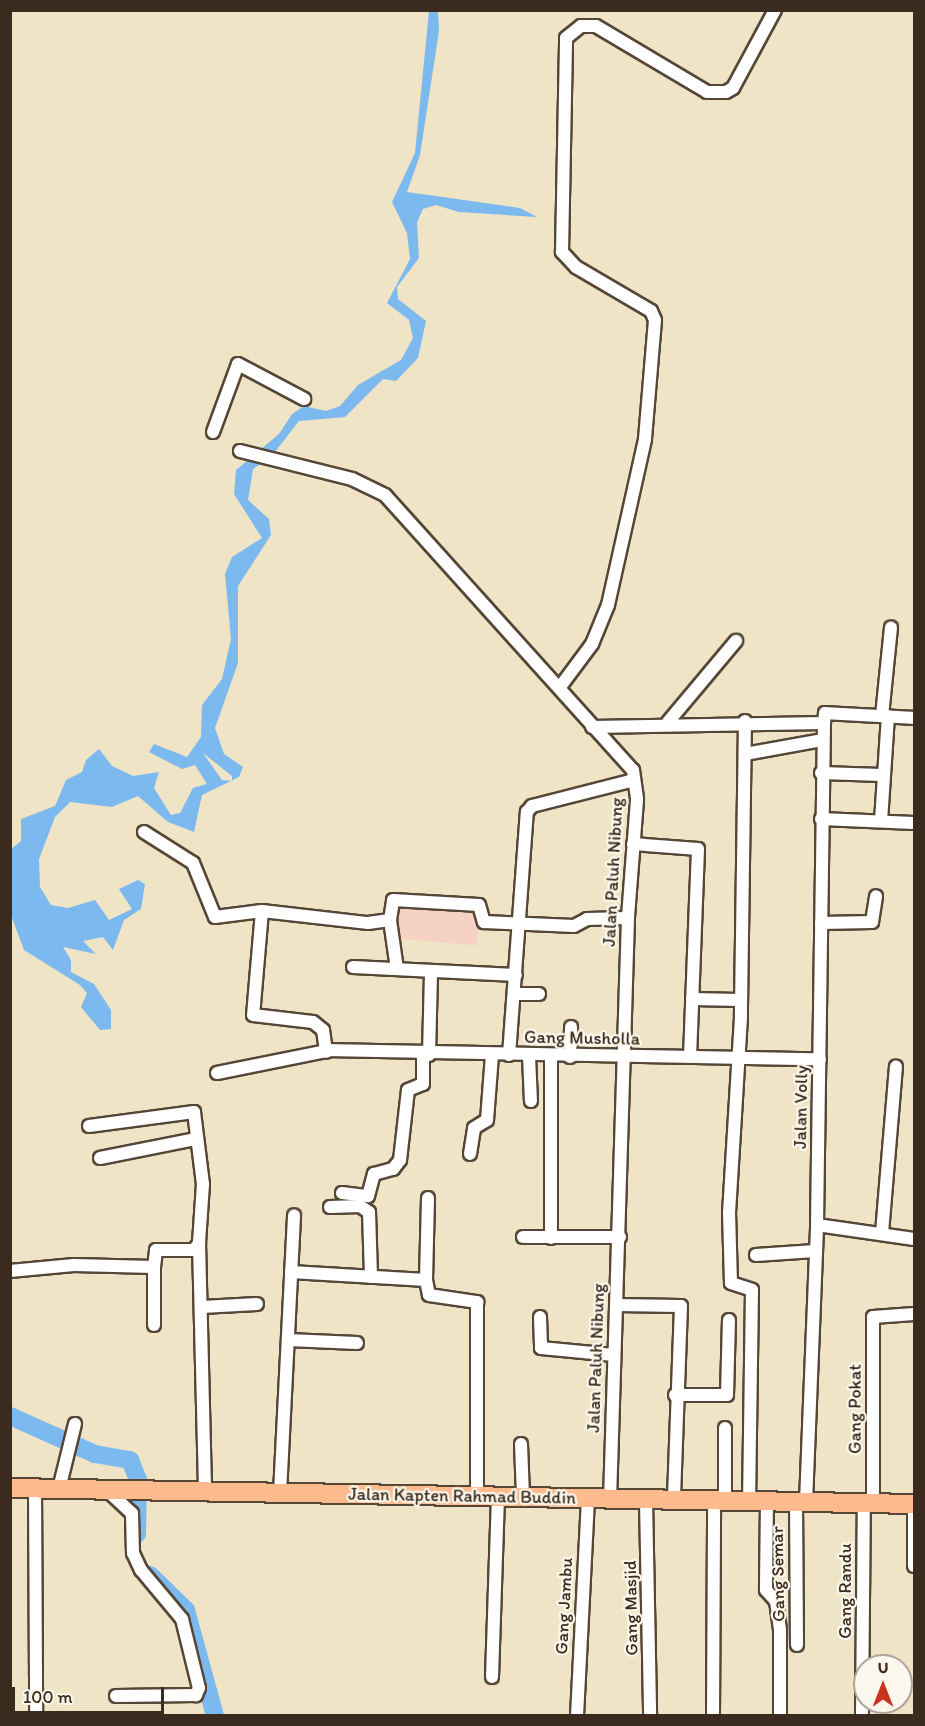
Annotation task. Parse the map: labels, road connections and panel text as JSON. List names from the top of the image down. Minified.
{"streets":{"main road":["Jalan Kapten Rahmad Buddin"],"street":["Jalan Paluh Nibung","Gang Musholla","Jalan Volly","Gang Pokat","Gang Semar","Gang Randu","Gang Jambu","Gang Masjid"]},"crossings":[["Jalan Paluh Nibung","Gang Musholla"],["Jalan Paluh Nibung","Jalan Kapten Rahmad Buddin"],["Gang Musholla","Jalan Volly"],["Jalan Volly","Jalan Kapten Rahmad Buddin"],["Jalan Volly","Gang Semar"],["Gang Pokat","Jalan Kapten Rahmad Buddin"],["Gang Pokat","Gang Randu"],["Jalan Kapten Rahmad Buddin","Gang Semar"],["Jalan Kapten Rahmad Buddin","Gang Randu"],["Jalan Kapten Rahmad Buddin","Gang Jambu"],["Jalan Kapten Rahmad Buddin","Gang Masjid"]],"scale_bar":"100 m","north":"top"}
